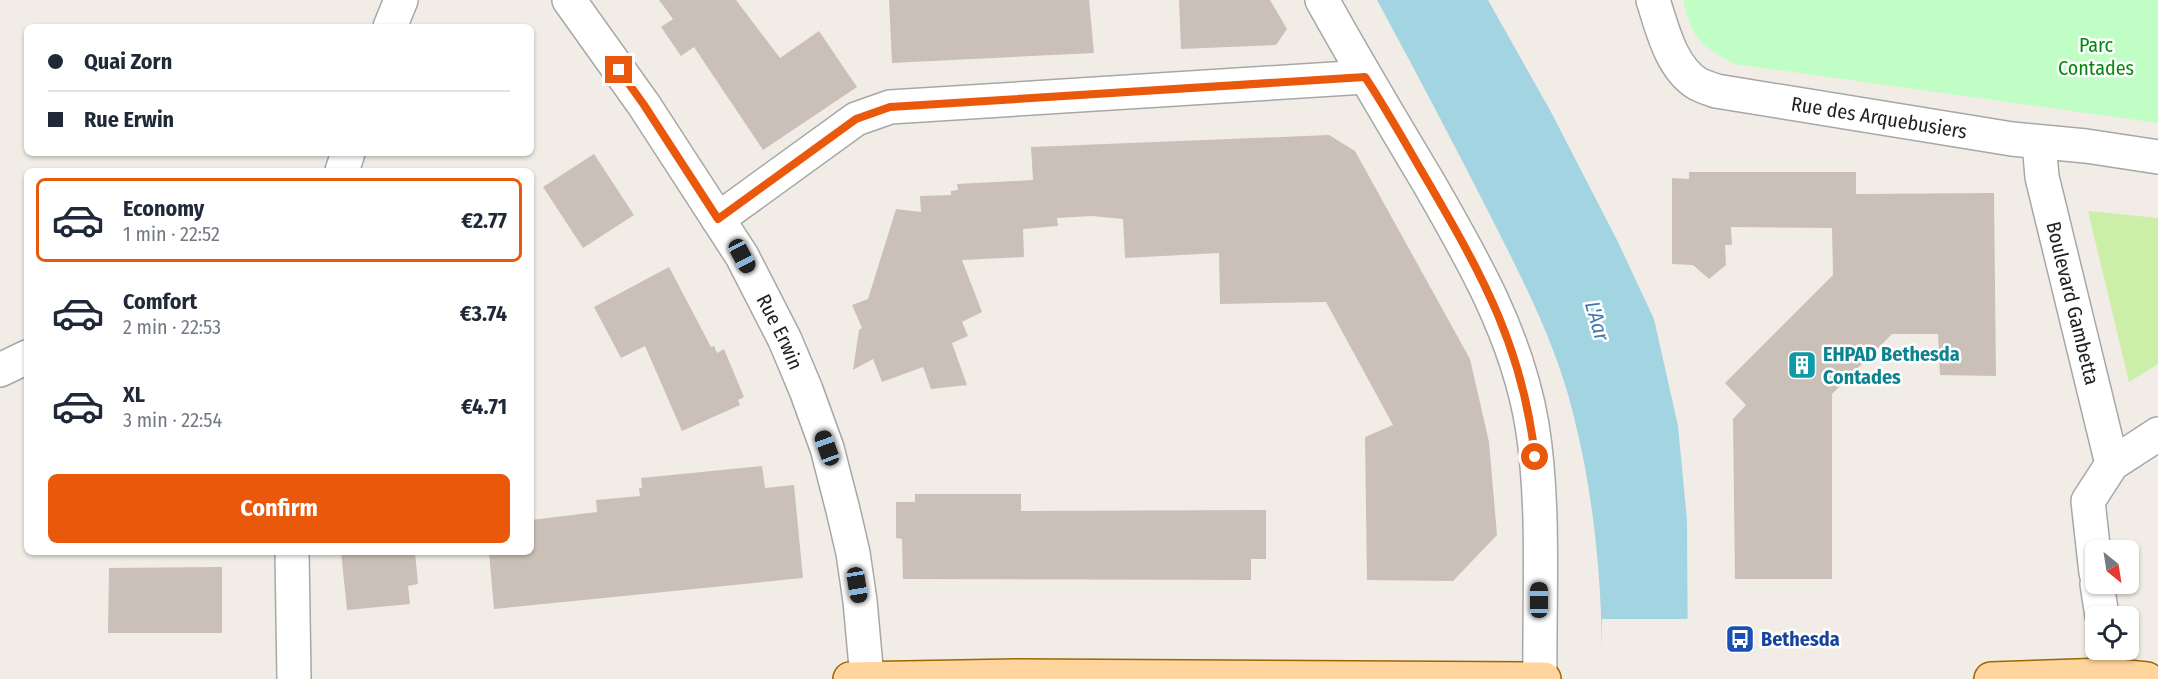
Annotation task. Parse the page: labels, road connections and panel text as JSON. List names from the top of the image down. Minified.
{"streets":{"street":["Rue des Arquebusiers","Boulevard Gambetta","Rue Erwin"]},"crossings":[["Rue des Arquebusiers","Boulevard Gambetta"]],"water":["L'Aar"],"parks":["Parc Contades"],"places":{"building":["EHPAD Bethesda Contades"],"bus stop":["Bethesda"]},"north":"bottom right","page":{"banner":["Quai Zorn","Rue Erwin"],"list":[{"name":"Economy","note":"1 min · 22:52","value":"€2.77"},{"name":"Comfort","note":"2 min · 22:53","value":"€3.74"},{"name":"XL","note":"3 min · 22:54","value":"€4.71"}],"buttons":"Confirm"}}
